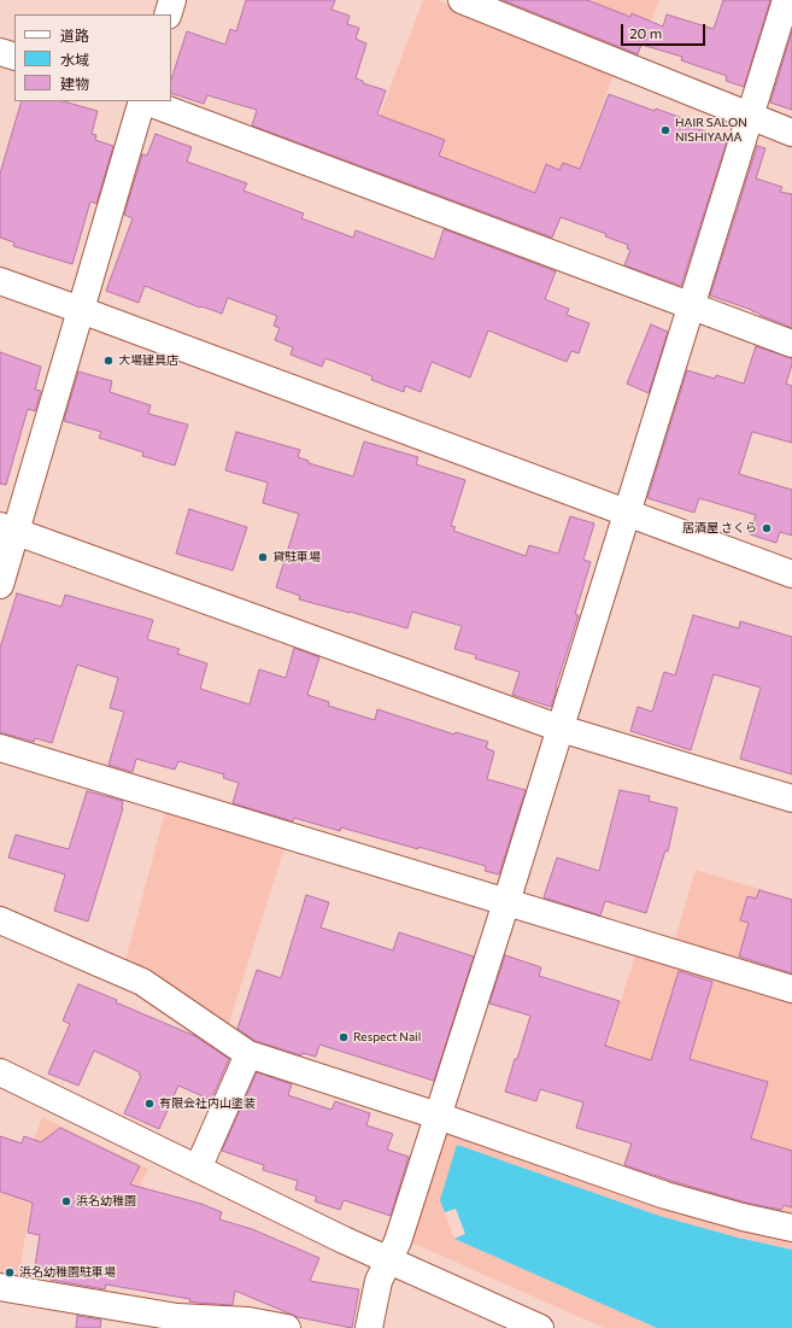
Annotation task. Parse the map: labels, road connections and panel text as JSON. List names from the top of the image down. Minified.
{"places":["HAIR SALON NISHIYAMA","大場建具店","居酒屋 さくら","貸駐車場","Respect Nail","有限会社内山塗装","浜名幼稚園","浜名幼稚園駐車場"],"legend":["道路","水域","建物"],"scale_bar":"20 m"}
